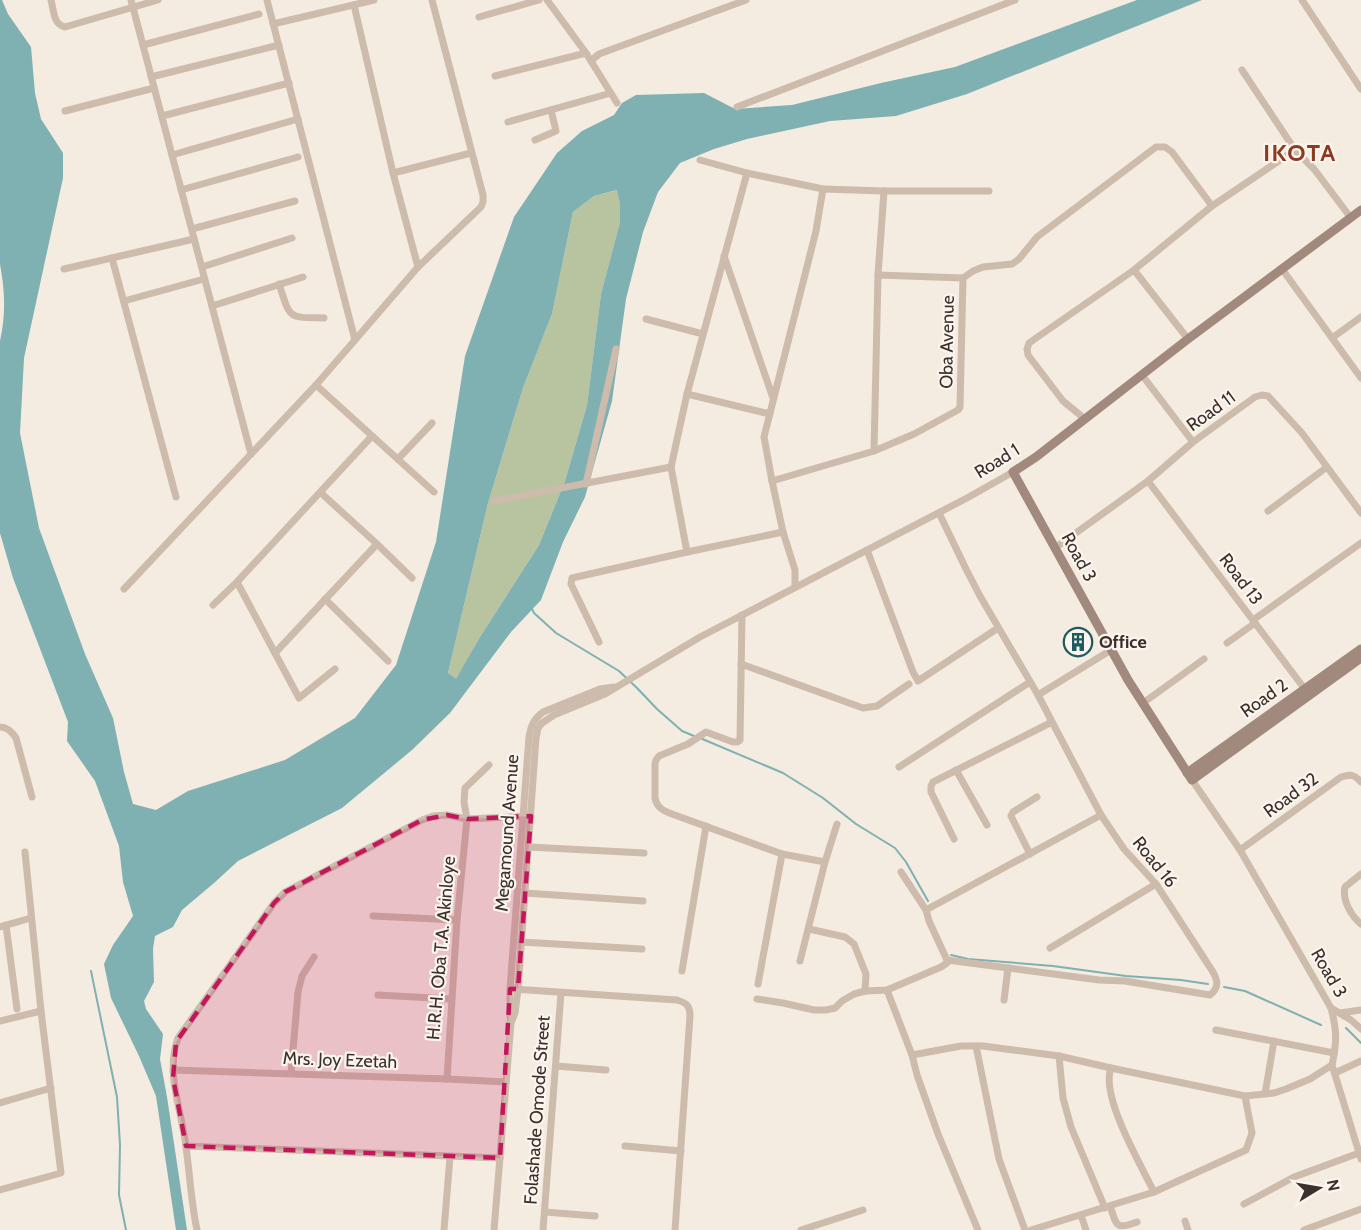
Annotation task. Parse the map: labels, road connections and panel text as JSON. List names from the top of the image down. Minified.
{"streets":{"street":["Oba Avenue","Road 11","Road 1","Road 3","Road 13","Road 2","Road 32","Megamound Avenue","Road 16","H.R.H. Oba T.A. Akinloye","Mrs. Joy Ezetah","Folashade Omode Street"]},"crossings":[["Road 11","Road 3"],["Road 11","Road 13"],["Road 1","Road 3"],["Road 1","Megamound Avenue"],["Road 1","Road 16"],["Road 3","Road 2"],["Road 3","Road 32"],["Road 13","Road 2"],["Megamound Avenue","Mrs. Joy Ezetah"],["H.R.H. Oba T.A. Akinloye","Mrs. Joy Ezetah"]],"districts":["IKOTA"],"places":{"building":["Office"]},"north":"right"}
